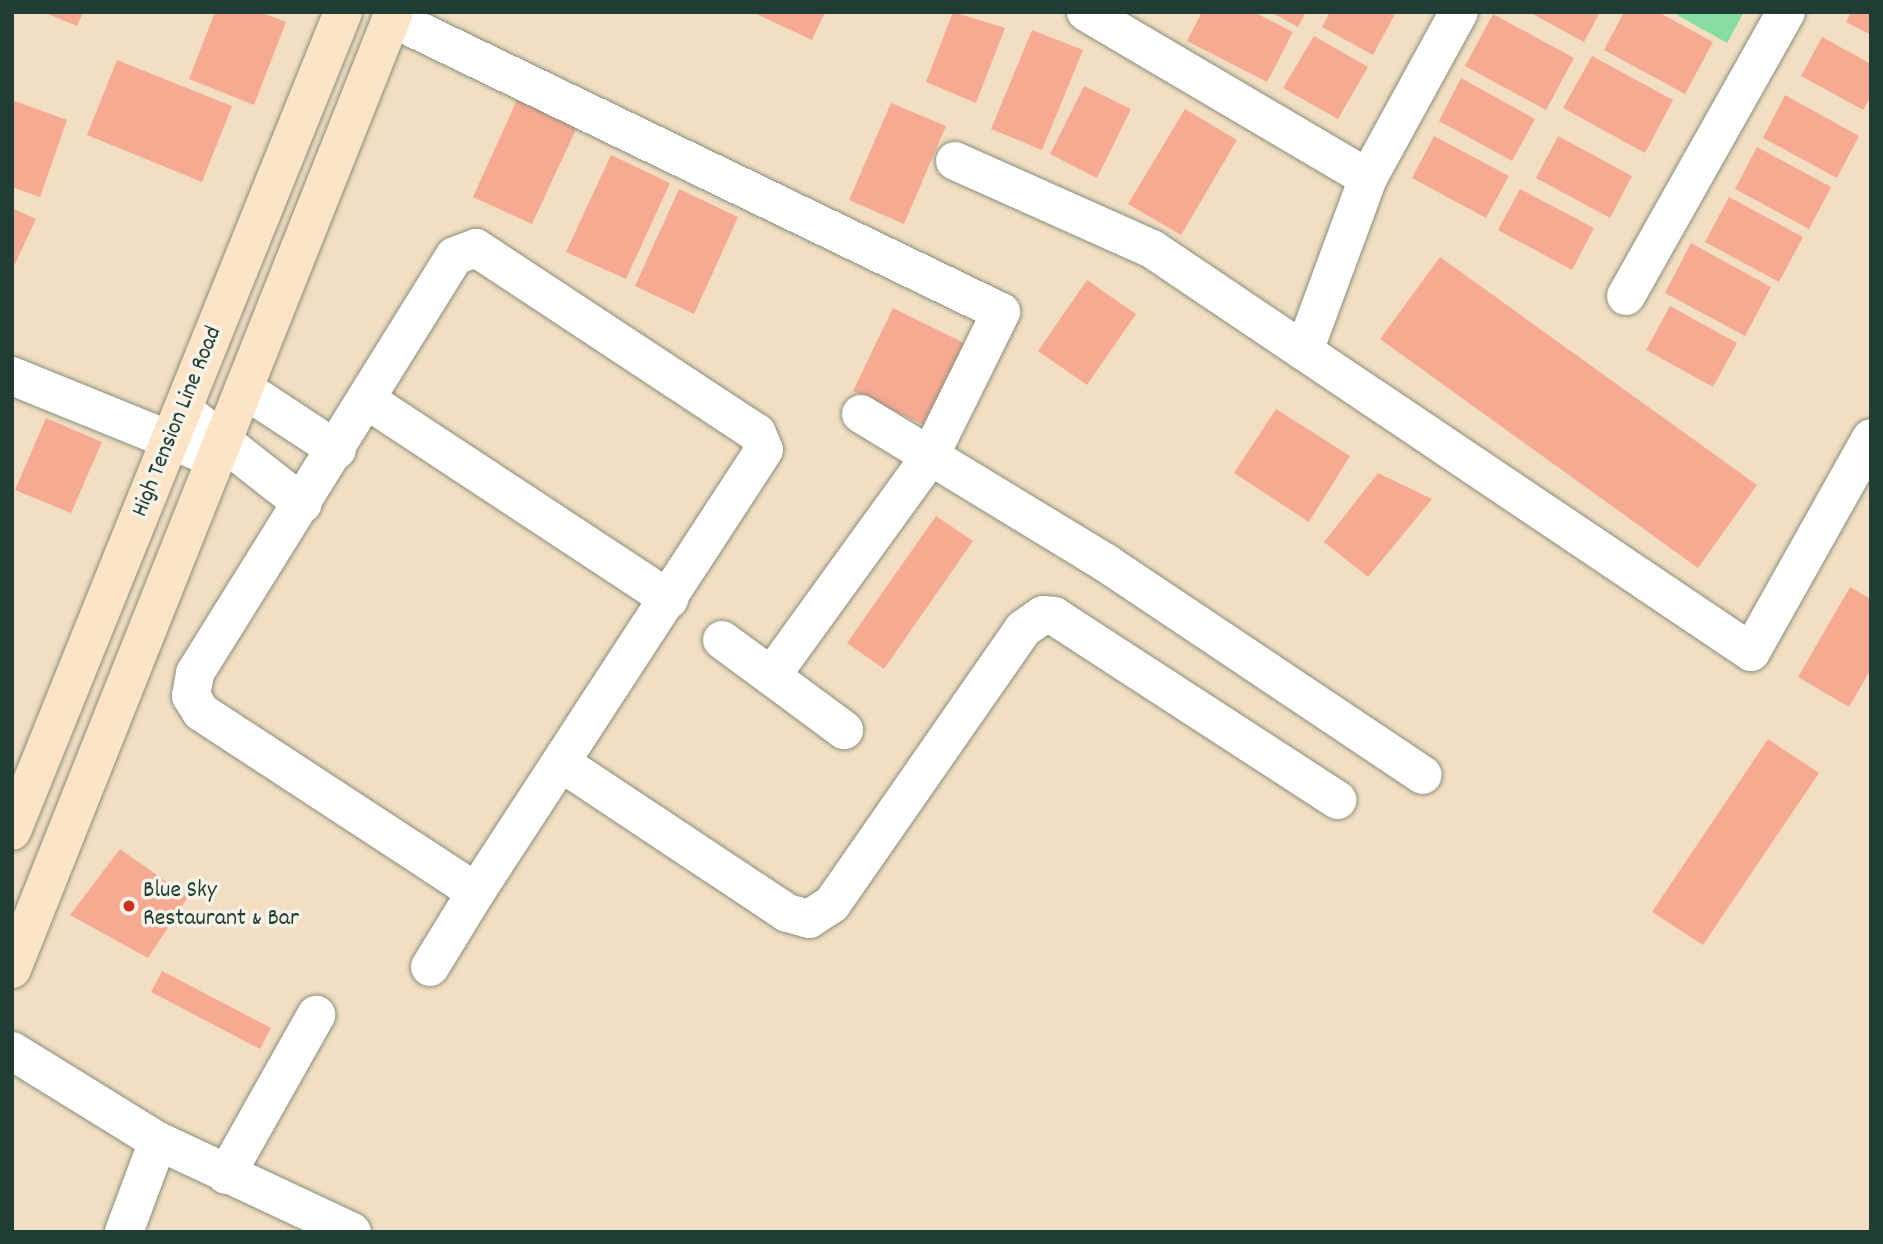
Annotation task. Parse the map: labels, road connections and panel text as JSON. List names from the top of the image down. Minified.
{"streets":{"main road":["High Tension Line Road"]},"places":["Blue Sky Restaurant & Bar"]}
